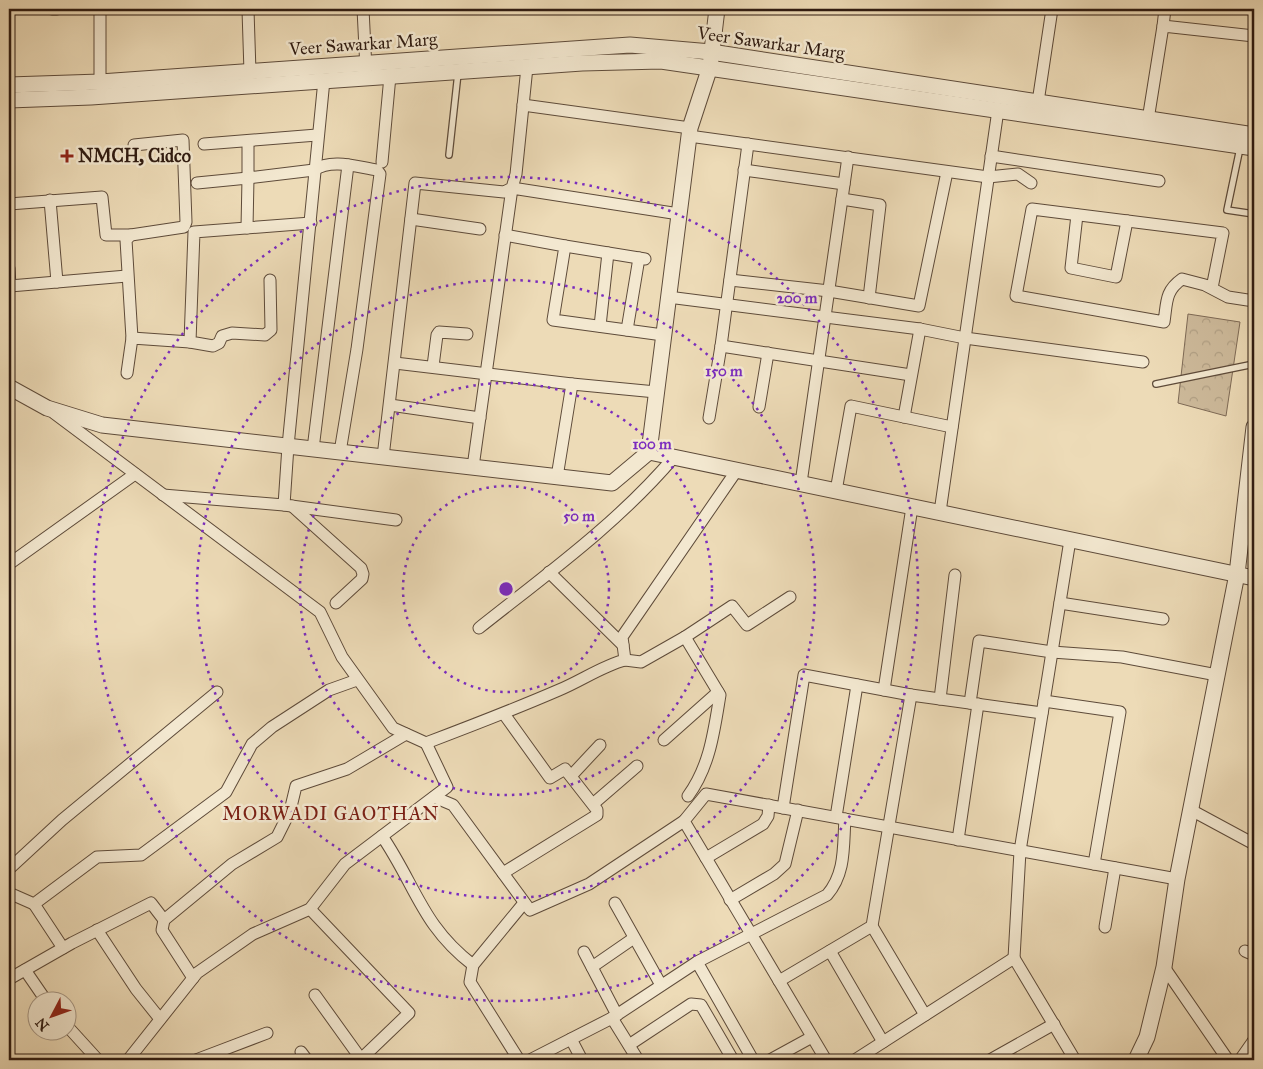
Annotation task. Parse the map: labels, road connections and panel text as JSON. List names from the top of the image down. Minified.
{"streets":{"street":["Veer Sawarkar Marg"]},"districts":["MORWADI GAOTHAN"],"places":{"health":["NMCH, Cidco"]},"north":"bottom left","rings":["200 m","150 m","100 m","50 m"]}
